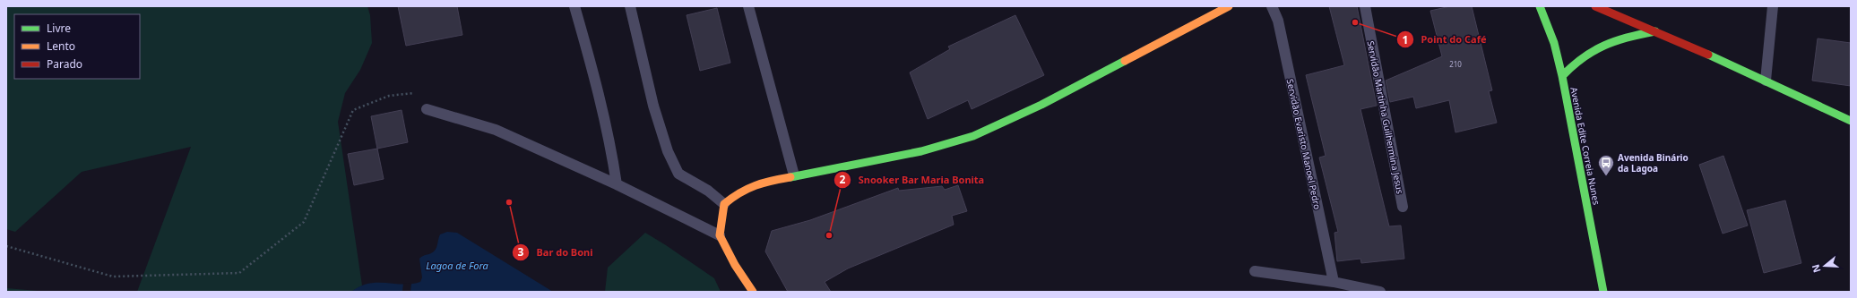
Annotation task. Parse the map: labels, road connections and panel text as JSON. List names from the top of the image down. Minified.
{"streets":{"main road":["Avenida Edite Correia Nunes"],"lane":["Servidão Martinha Guilhermina Jesus","Servidão Evaristo Manoel Pedro"]},"water":["Lagoa de Fora"],"places":{"other":["Point do Café","Bar do Boni","Snooker Bar Maria Bonita"],"bus stop":["Avenida Binário da Lagoa"]},"house_numbers":["210"],"legend":["Livre","Lento","Parado"],"north":"left"}
